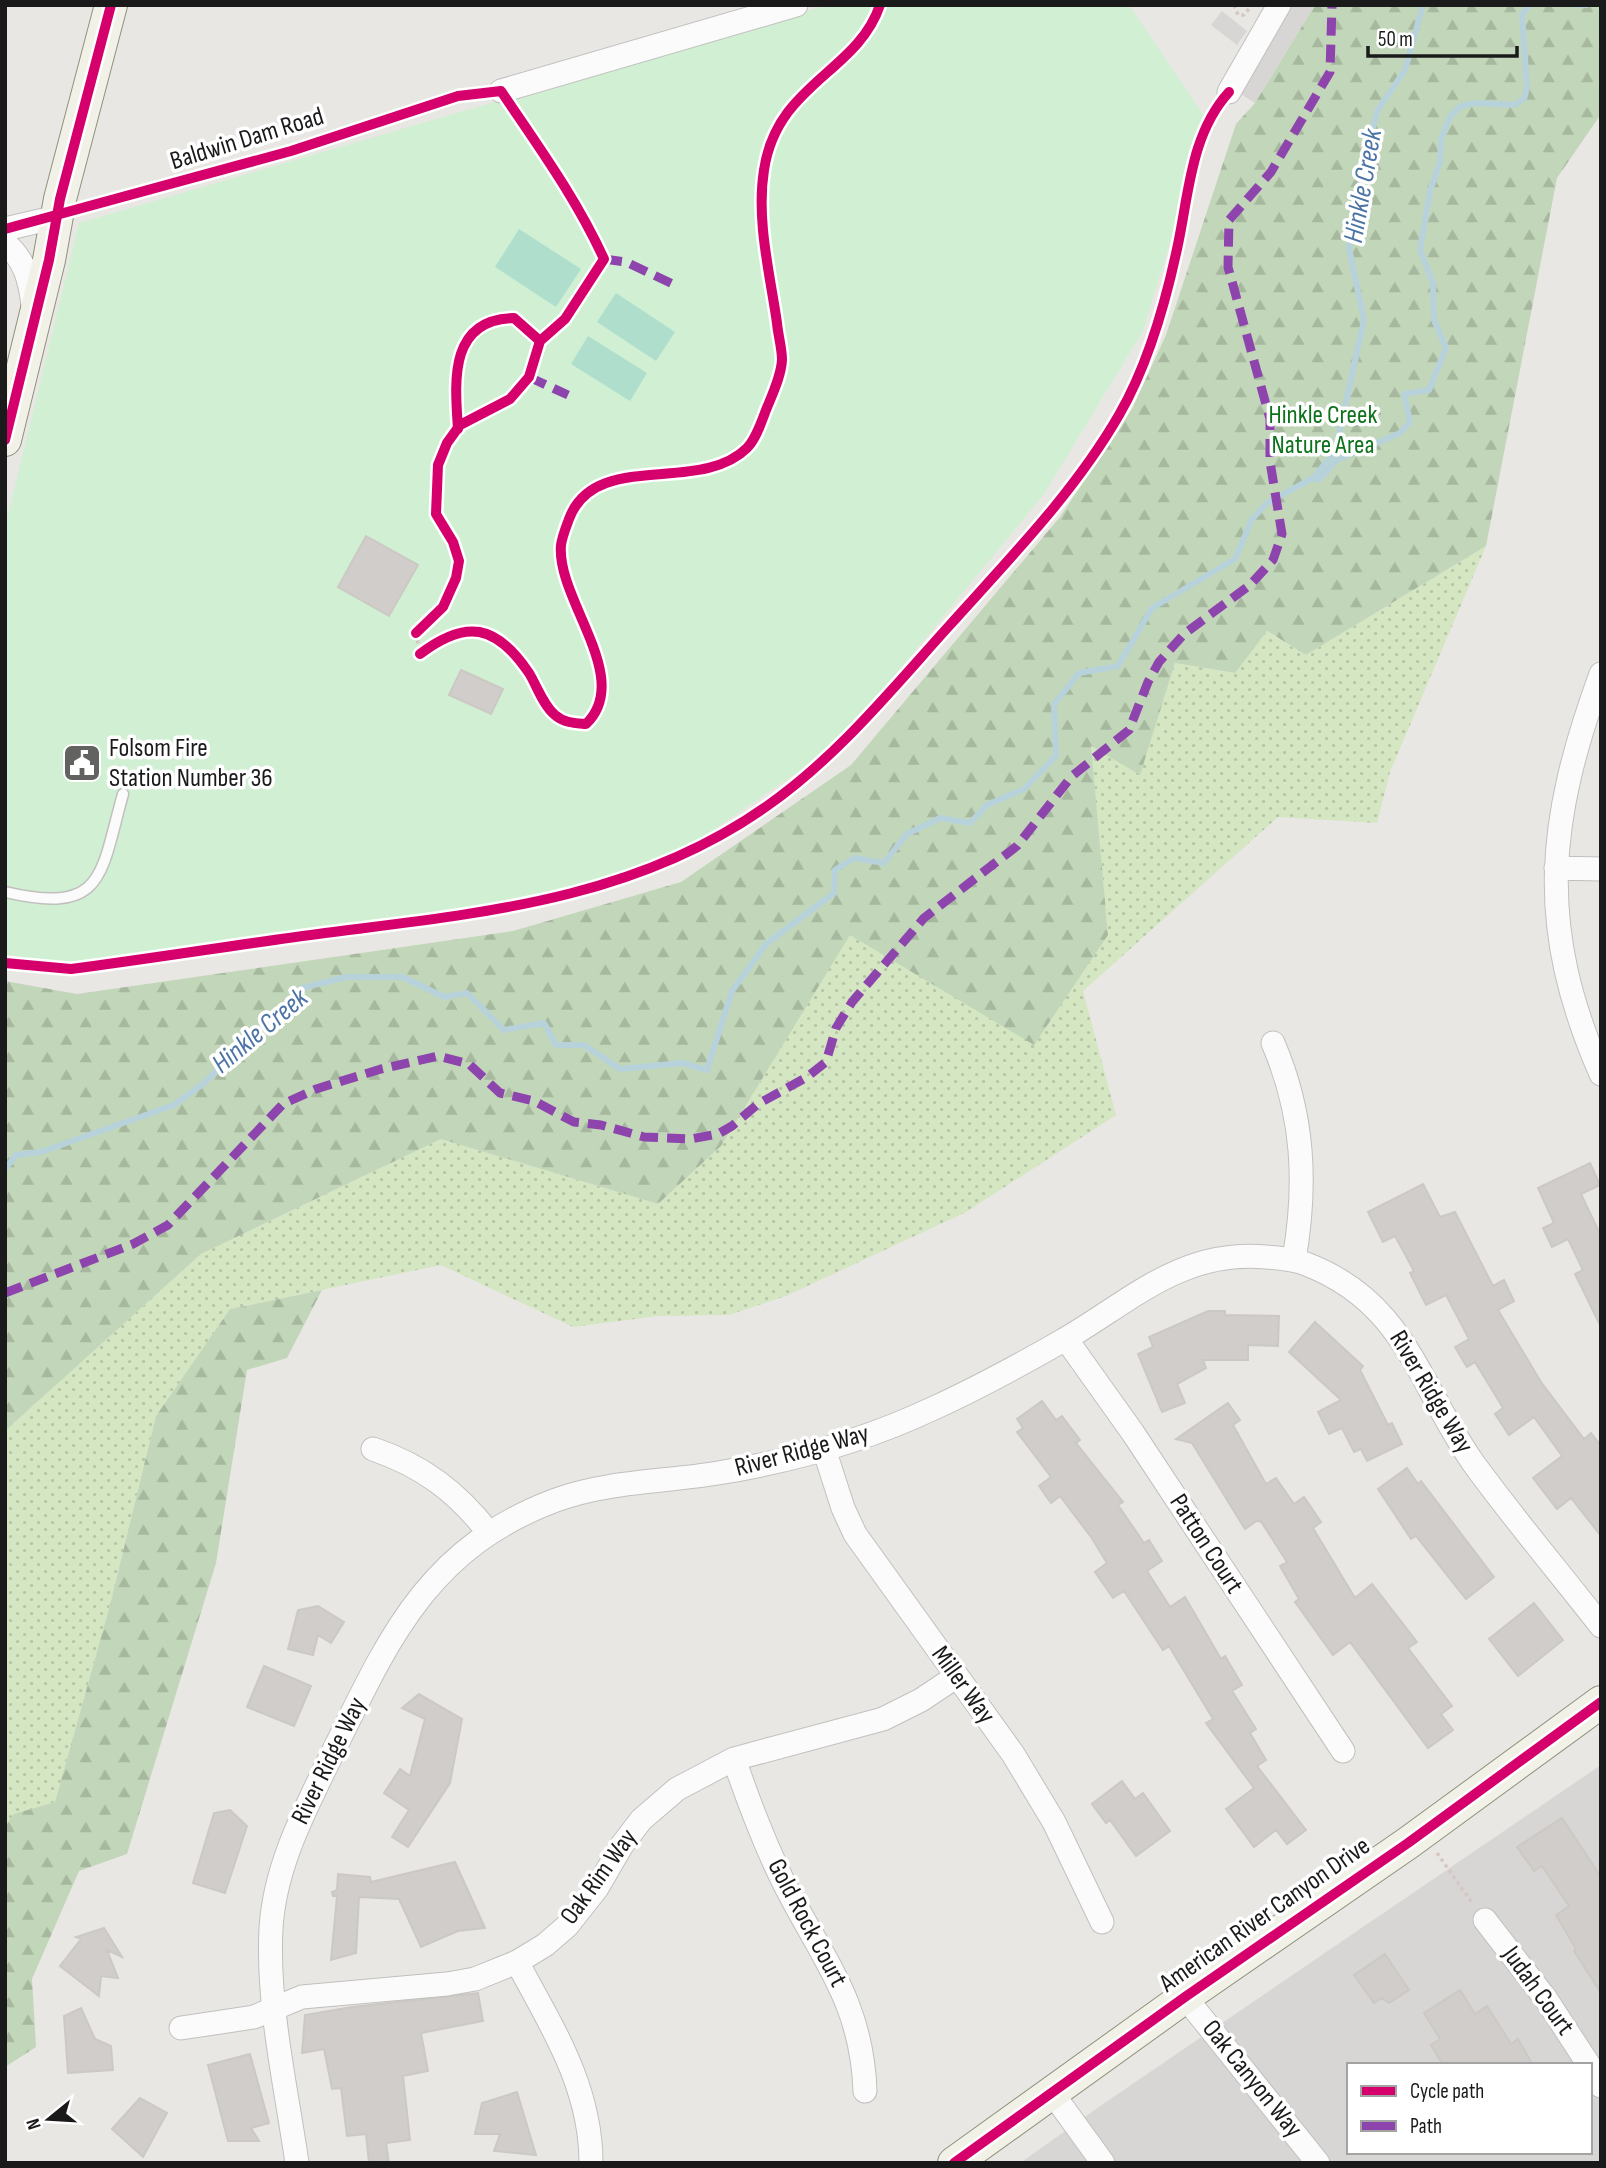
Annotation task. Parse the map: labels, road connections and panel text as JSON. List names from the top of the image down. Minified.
{"streets":{"main road":["American River Canyon Drive"],"street":["River Ridge Way","Patton Court","Miller Way","Oak Rim Way","Gold Rock Court","Judah Court","Oak Canyon Way"],"cycle path":["Baldwin Dam Road"]},"crossings":[["River Ridge Way","Patton Court"],["River Ridge Way","Miller Way"],["River Ridge Way","Oak Rim Way"],["Miller Way","Oak Rim Way"],["Oak Rim Way","Gold Rock Court"],["American River Canyon Drive","Oak Canyon Way"]],"water":["Hinkle Creek"],"parks":["Hinkle Creek Nature Area"],"places":{"public building":["Folsom Fire Station Number 36"]},"legend":["Cycle path","Path"],"scale_bar":"50 m","north":"left"}
